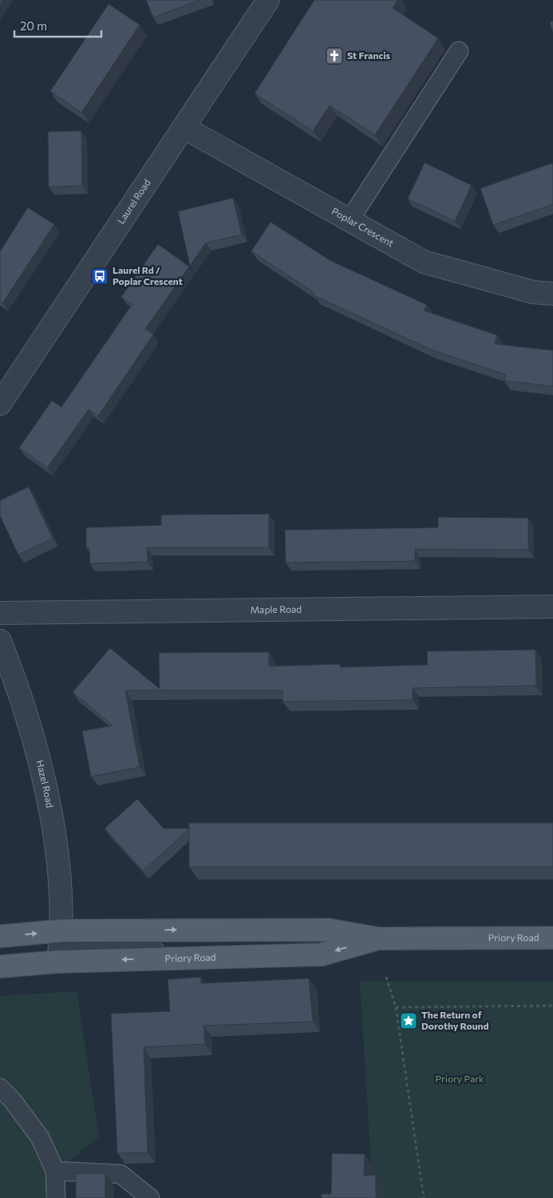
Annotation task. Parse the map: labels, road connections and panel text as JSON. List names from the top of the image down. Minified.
{"streets":{"main road":["Priory Road"],"street":["Laurel Road","Poplar Crescent","Maple Road","Hazel Road"]},"crossings":[["Laurel Road","Poplar Crescent"],["Hazel Road","Priory Road"]],"parks":["Priory Park"],"places":{"church":["St Francis"],"bus stop":["Laurel Rd / Poplar Crescent"],"place":["The Return of Dorothy Round"]},"scale_bar":"20 m"}
